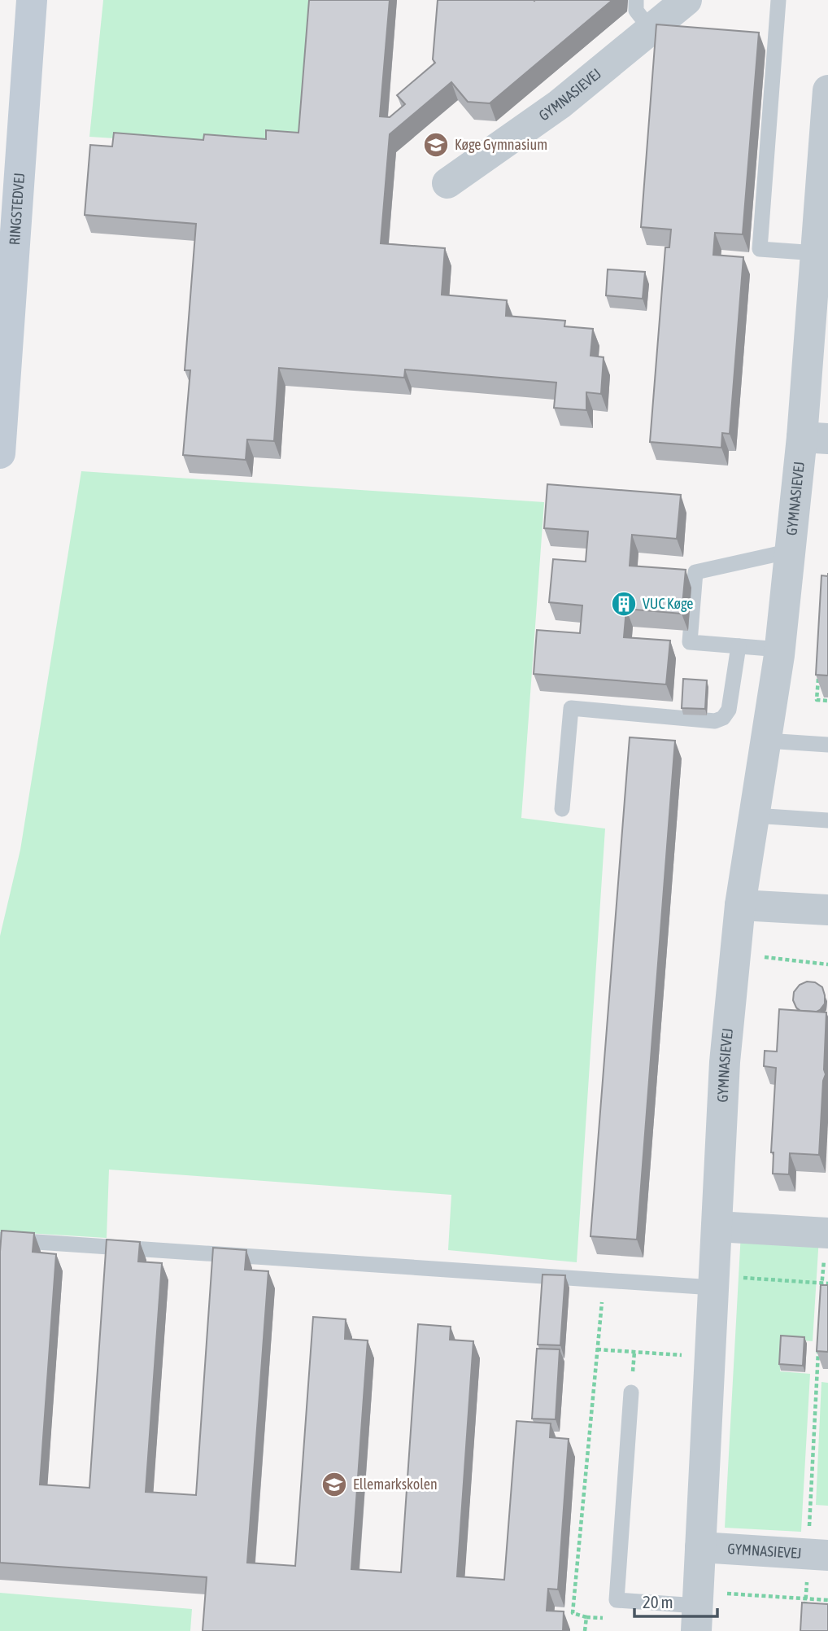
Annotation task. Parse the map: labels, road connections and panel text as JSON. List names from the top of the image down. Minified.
{"streets":{"main road":["RINGSTEDVEJ"],"street":["GYMNASIEVEJ"]},"places":{"school or university":["Køge Gymnasium","Ellemarkskolen"],"building":["VUC Køge"]},"scale_bar":"20 m"}
